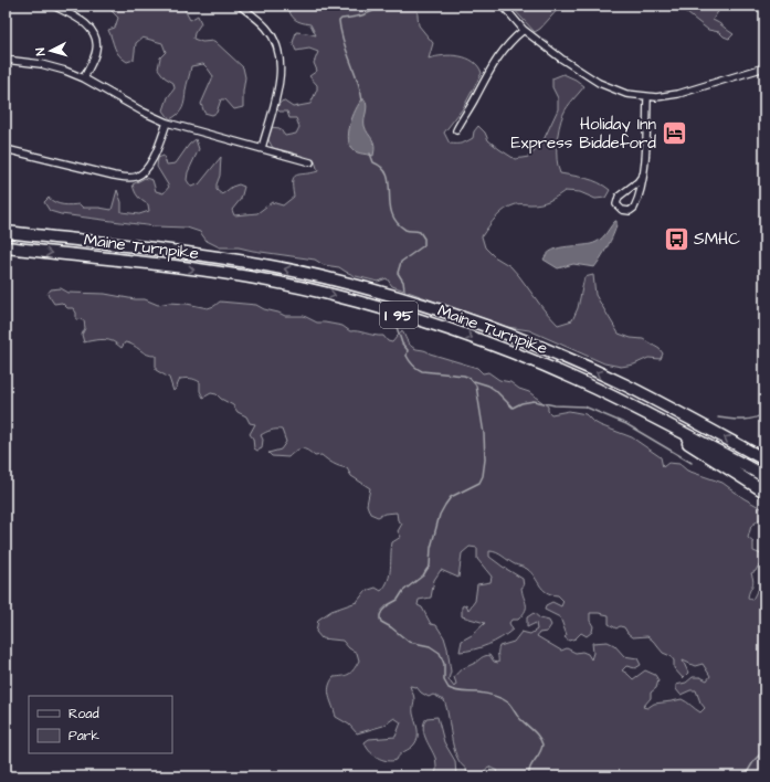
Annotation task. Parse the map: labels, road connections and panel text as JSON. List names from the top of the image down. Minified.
{"streets":{"highway":["Maine Turnpike","I 95"]},"places":{"hotel":["Holiday Inn Express Biddeford"],"bus stop":["SMHC"]},"legend":["Road","Park"],"north":"left"}
